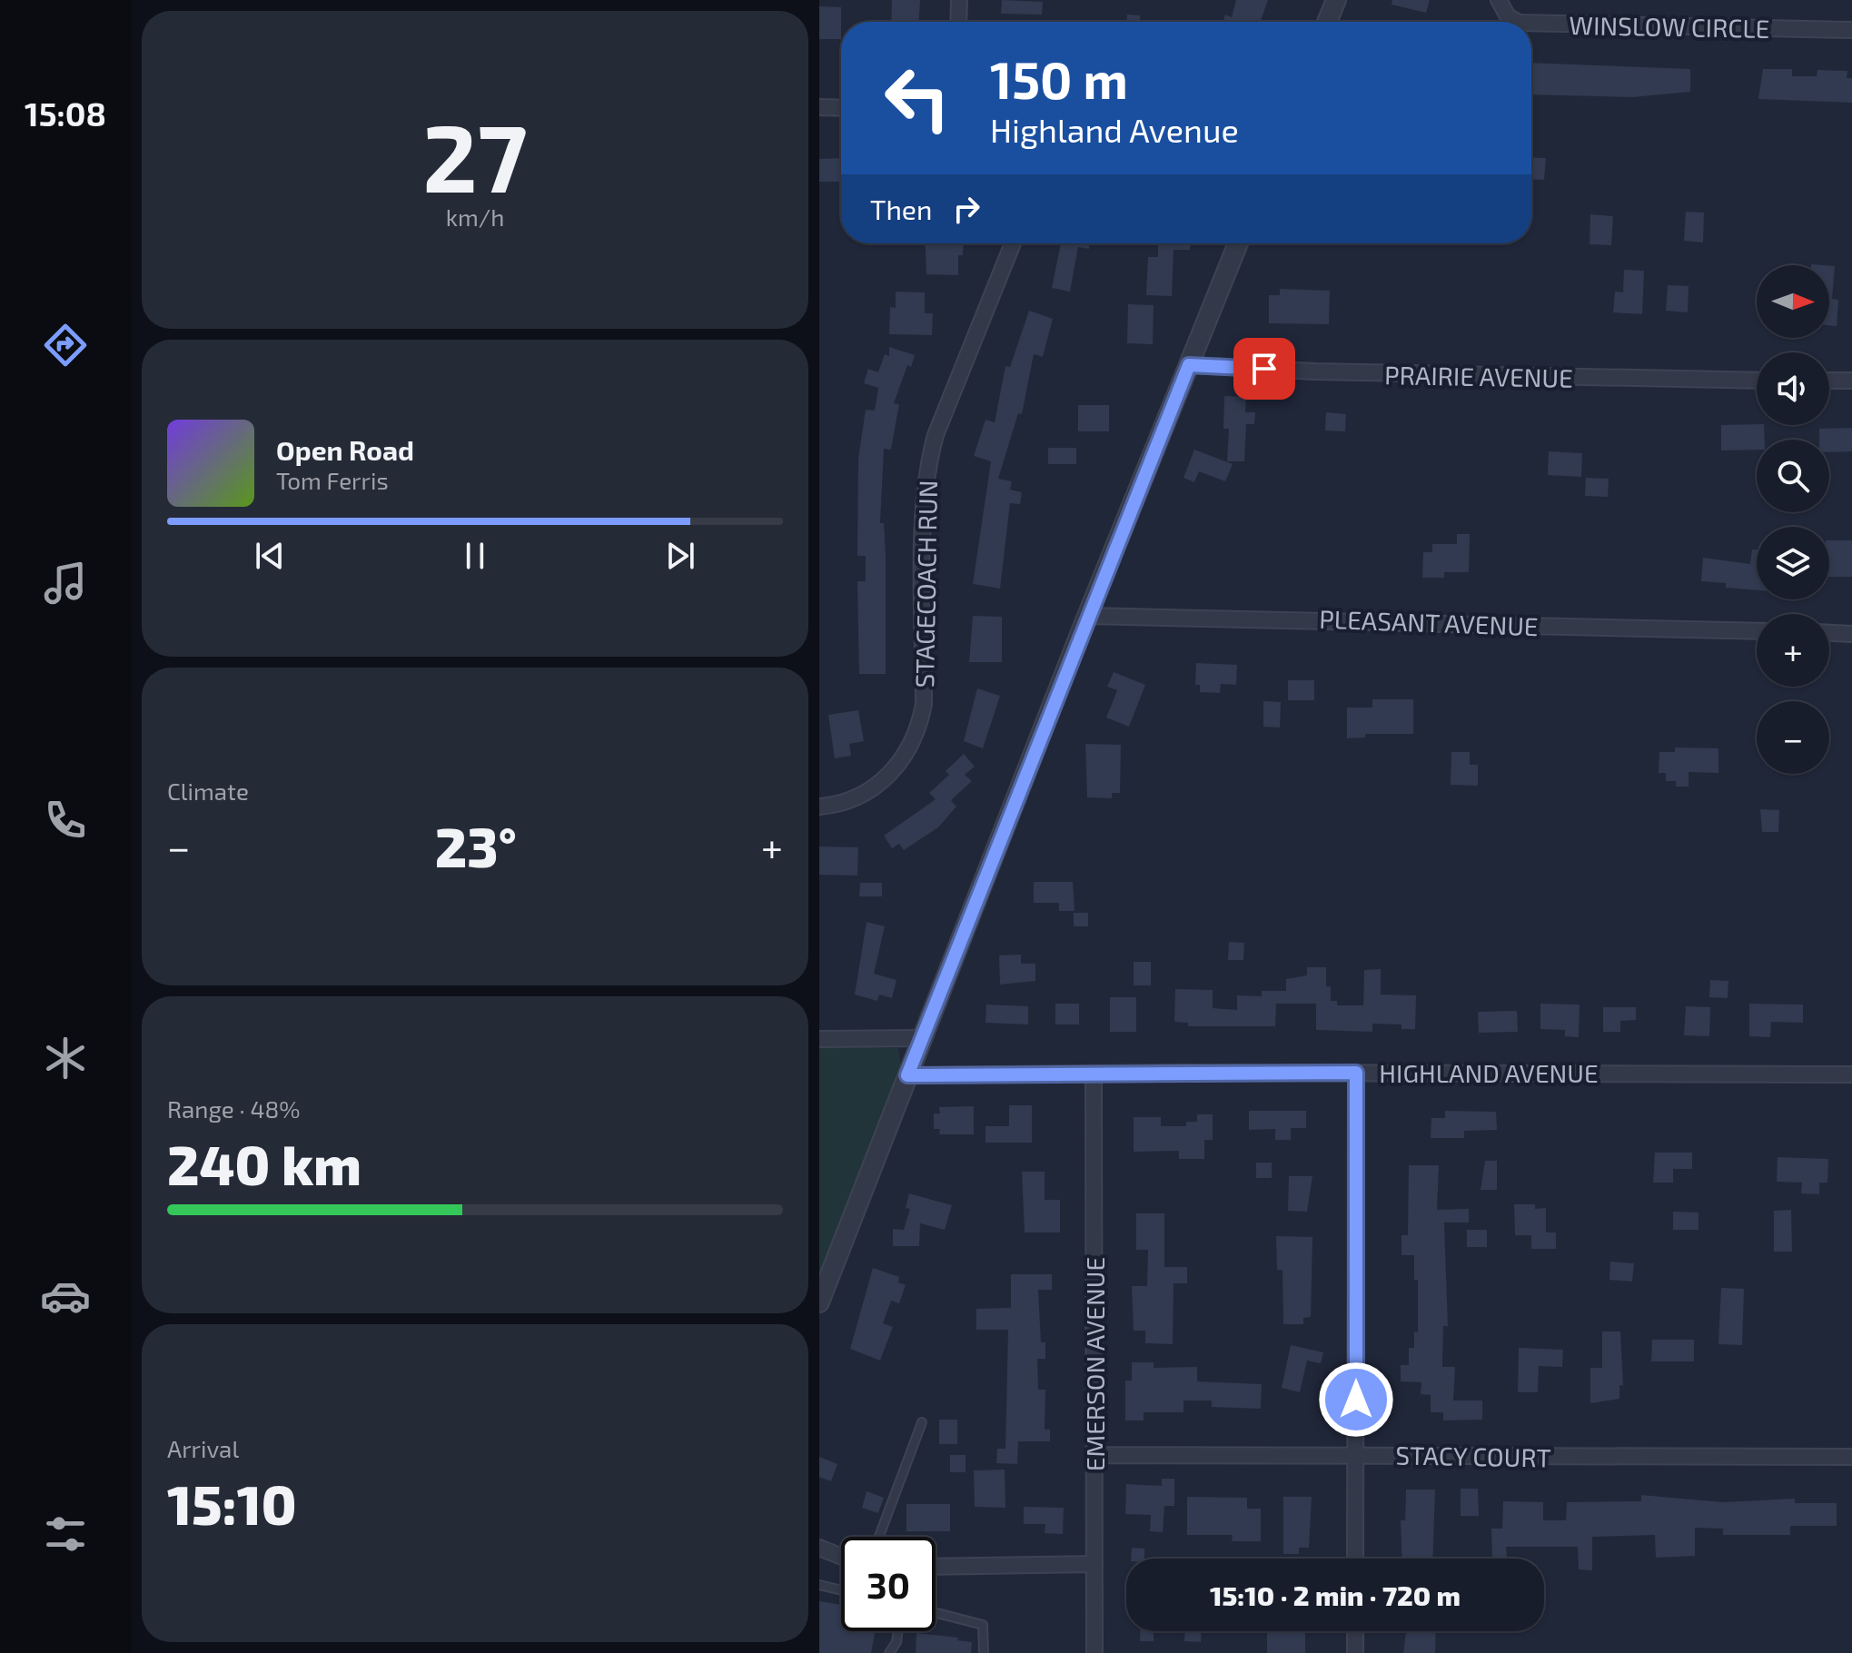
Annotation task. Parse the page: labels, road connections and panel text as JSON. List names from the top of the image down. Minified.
{"streets":{"street":["WINSLOW CIRCLE","PRAIRIE AVENUE","STAGECOACH RUN","PLEASANT AVENUE","HIGHLAND AVENUE","EMERSON AVENUE","STACY COURT"]},"crossings":[["HIGHLAND AVENUE","EMERSON AVENUE"],["EMERSON AVENUE","STACY COURT"]],"north":"right","page":{"tabs":"15:08","tile":[["27","km/h"],"Climate",["Range · 48%","240 km"],["Arrival","15:10"]],"turn":["150 m","Highland Avenue"],"then":"Then","map_buttons":["+","−"],"song":["Open Road","Tom Ferris"],"heat":["−","23°","+"],"limit":"30","trip":"15:10 · 2 min · 720 m"}}
